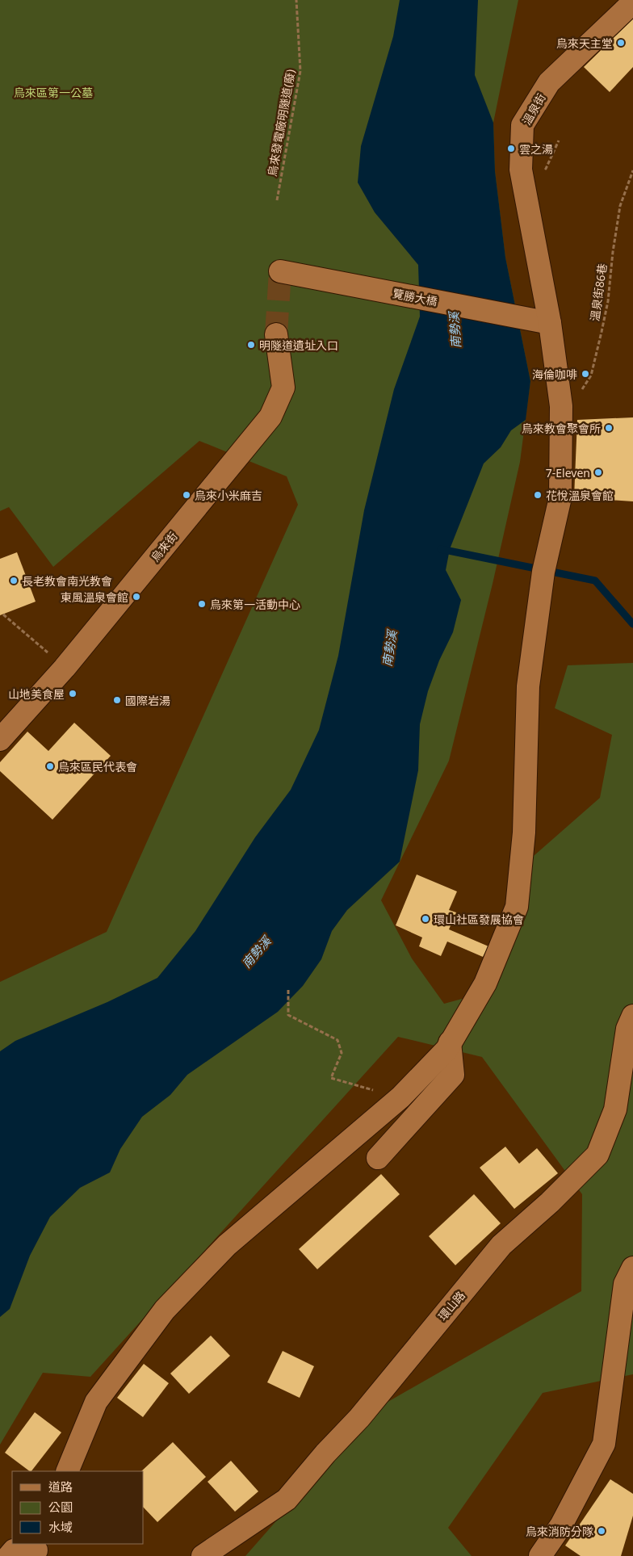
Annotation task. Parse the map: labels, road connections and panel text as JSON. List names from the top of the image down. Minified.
{"streets":{"street":["溫泉街","覽勝大橋","烏來街","環山路"],"path":["烏來發電廠明隧道(廢)","溫泉街86巷"]},"crossings":[["溫泉街","溫泉街86巷"],["溫泉街","覽勝大橋"]],"water":["南勢溪"],"parks":["烏來區第一公墓"],"places":["烏來天主堂","雲之湯","明隧道遺址入口","海倫咖啡","烏來教會聚會所","7-Eleven","烏來小米麻吉","花悅溫泉會館","長老教會南光教會","東風溫泉會館","烏來第一活動中心","山地美食屋","國際岩湯","烏來區民代表會","環山社區發展協會","烏來消防分隊"],"legend":["道路","公園","水域"]}
